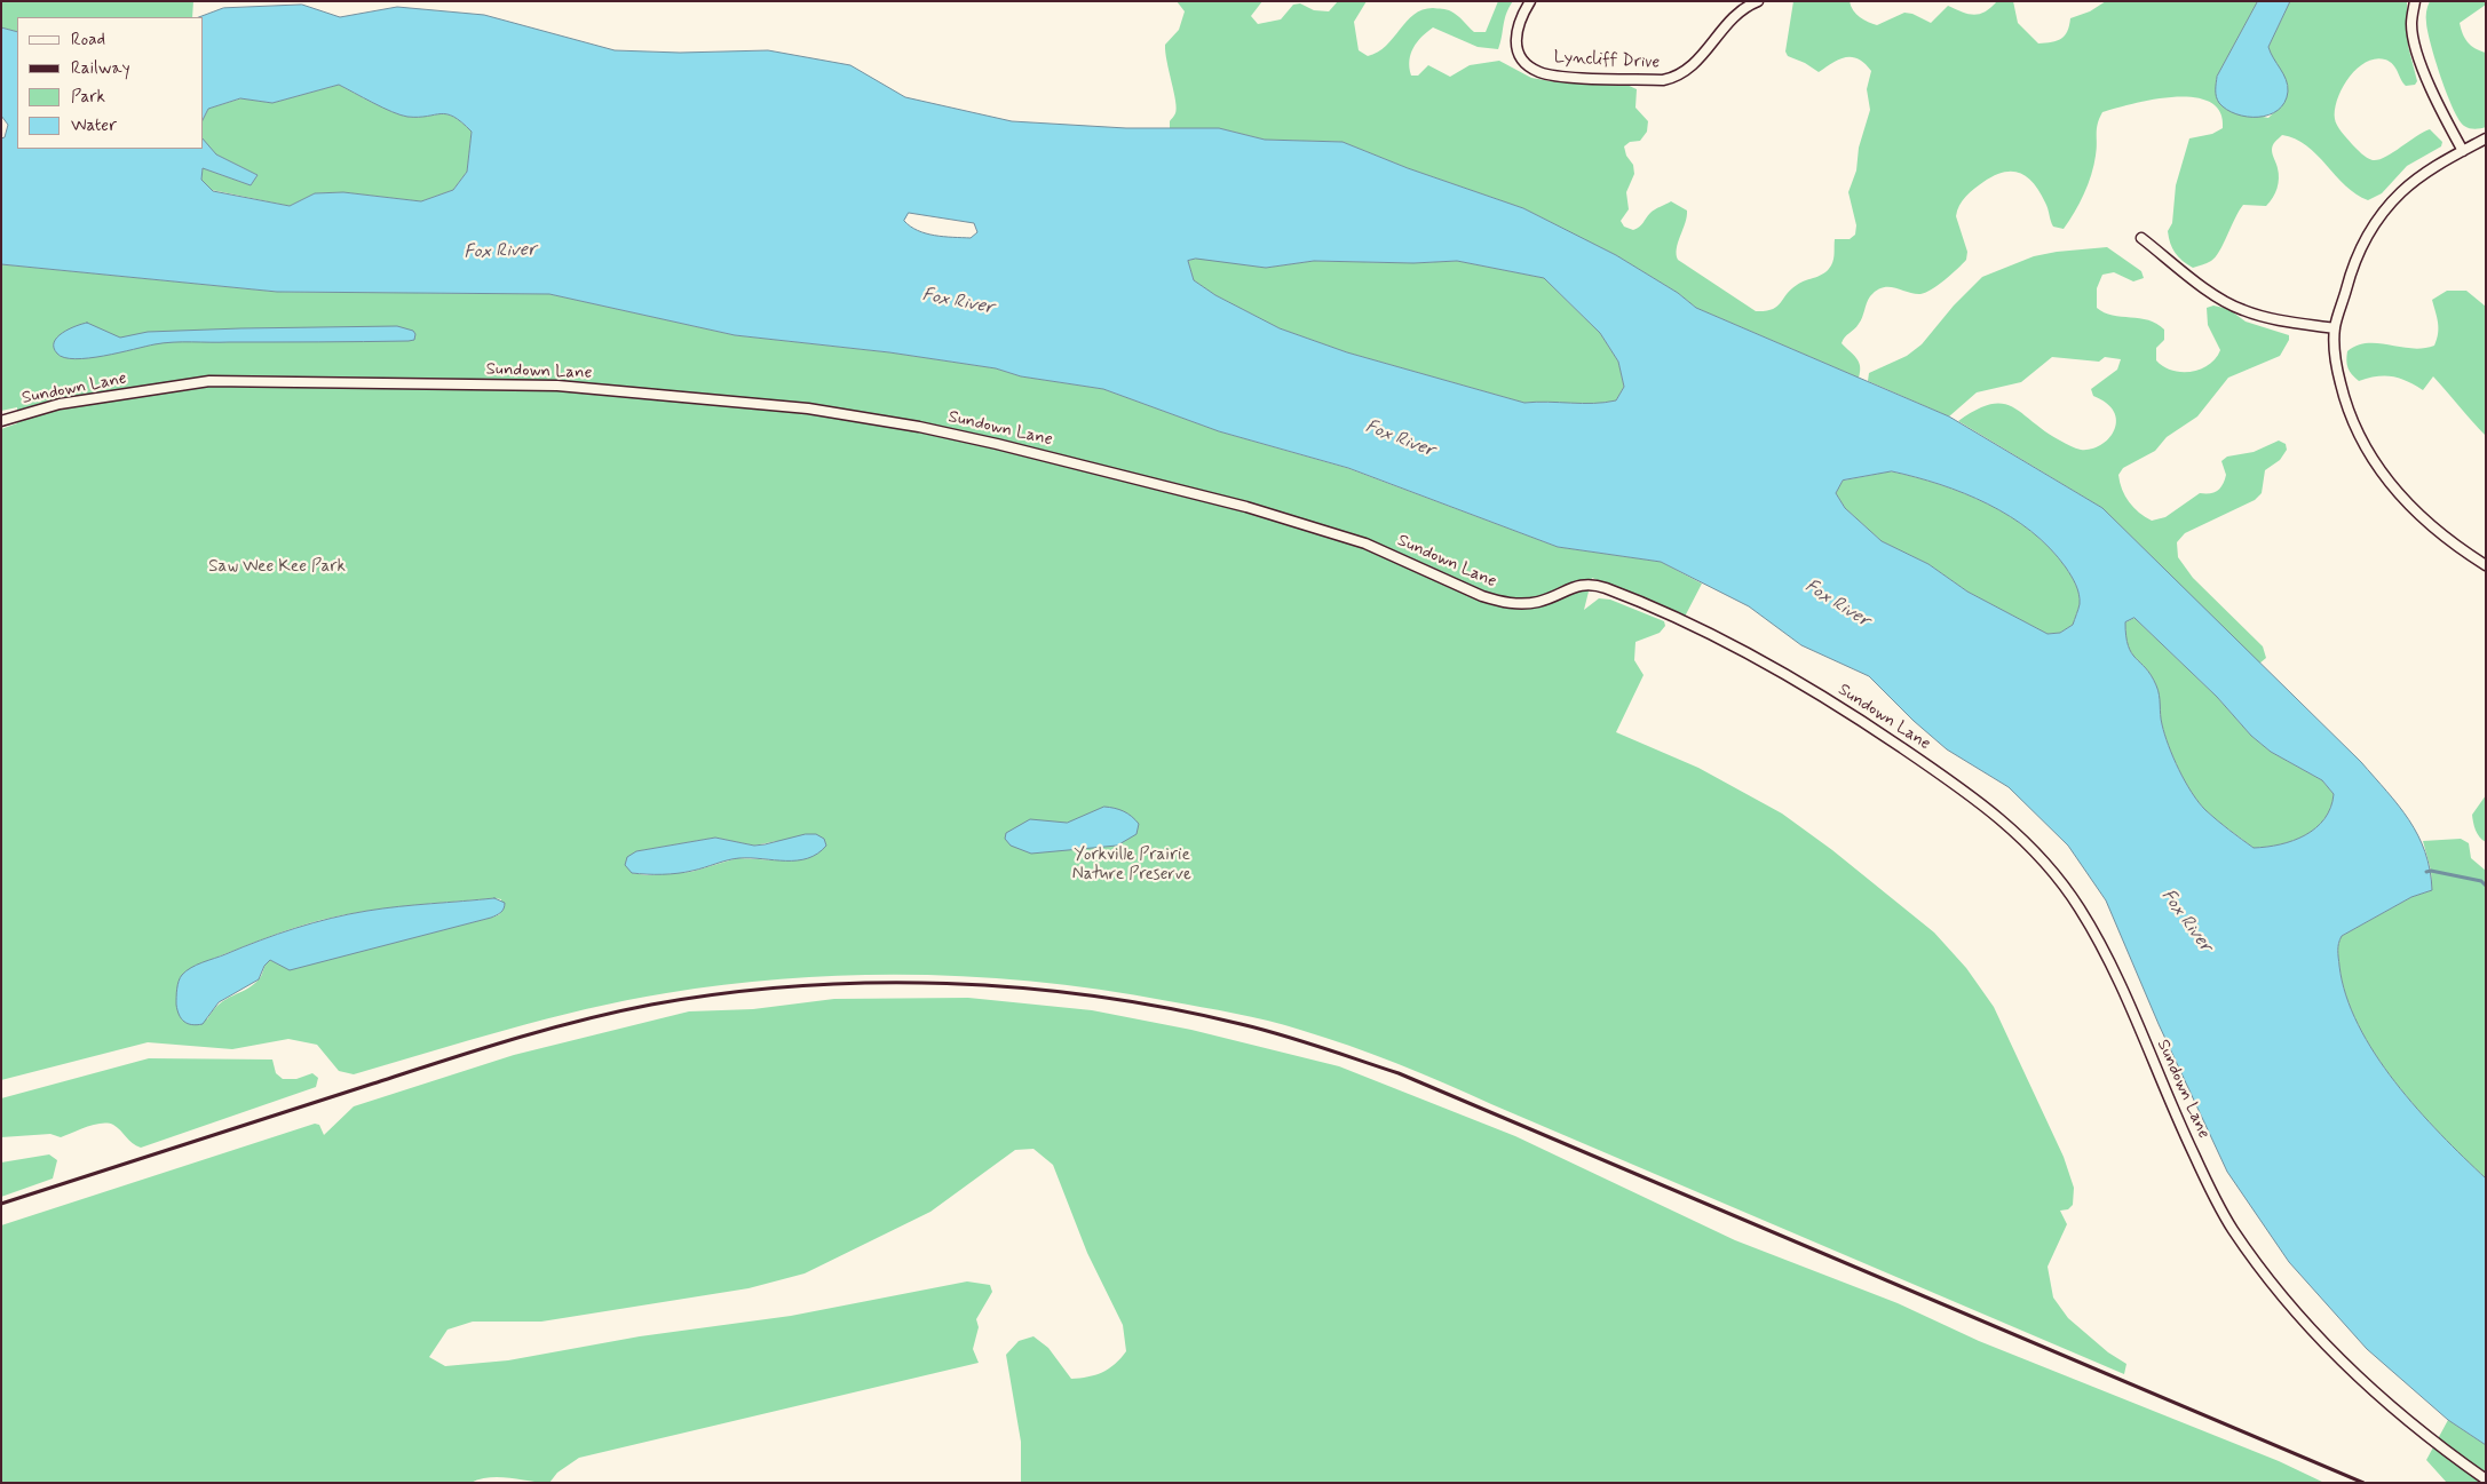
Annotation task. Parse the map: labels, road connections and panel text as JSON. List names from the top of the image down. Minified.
{"streets":{"street":["Lyncliff Drive","Sundown Lane"]},"water":["Fox River"],"parks":["Saw Wee Kee Park","Yorkville Prairie Nature Preserve"],"legend":["Road","Railway","Park","Water"]}
